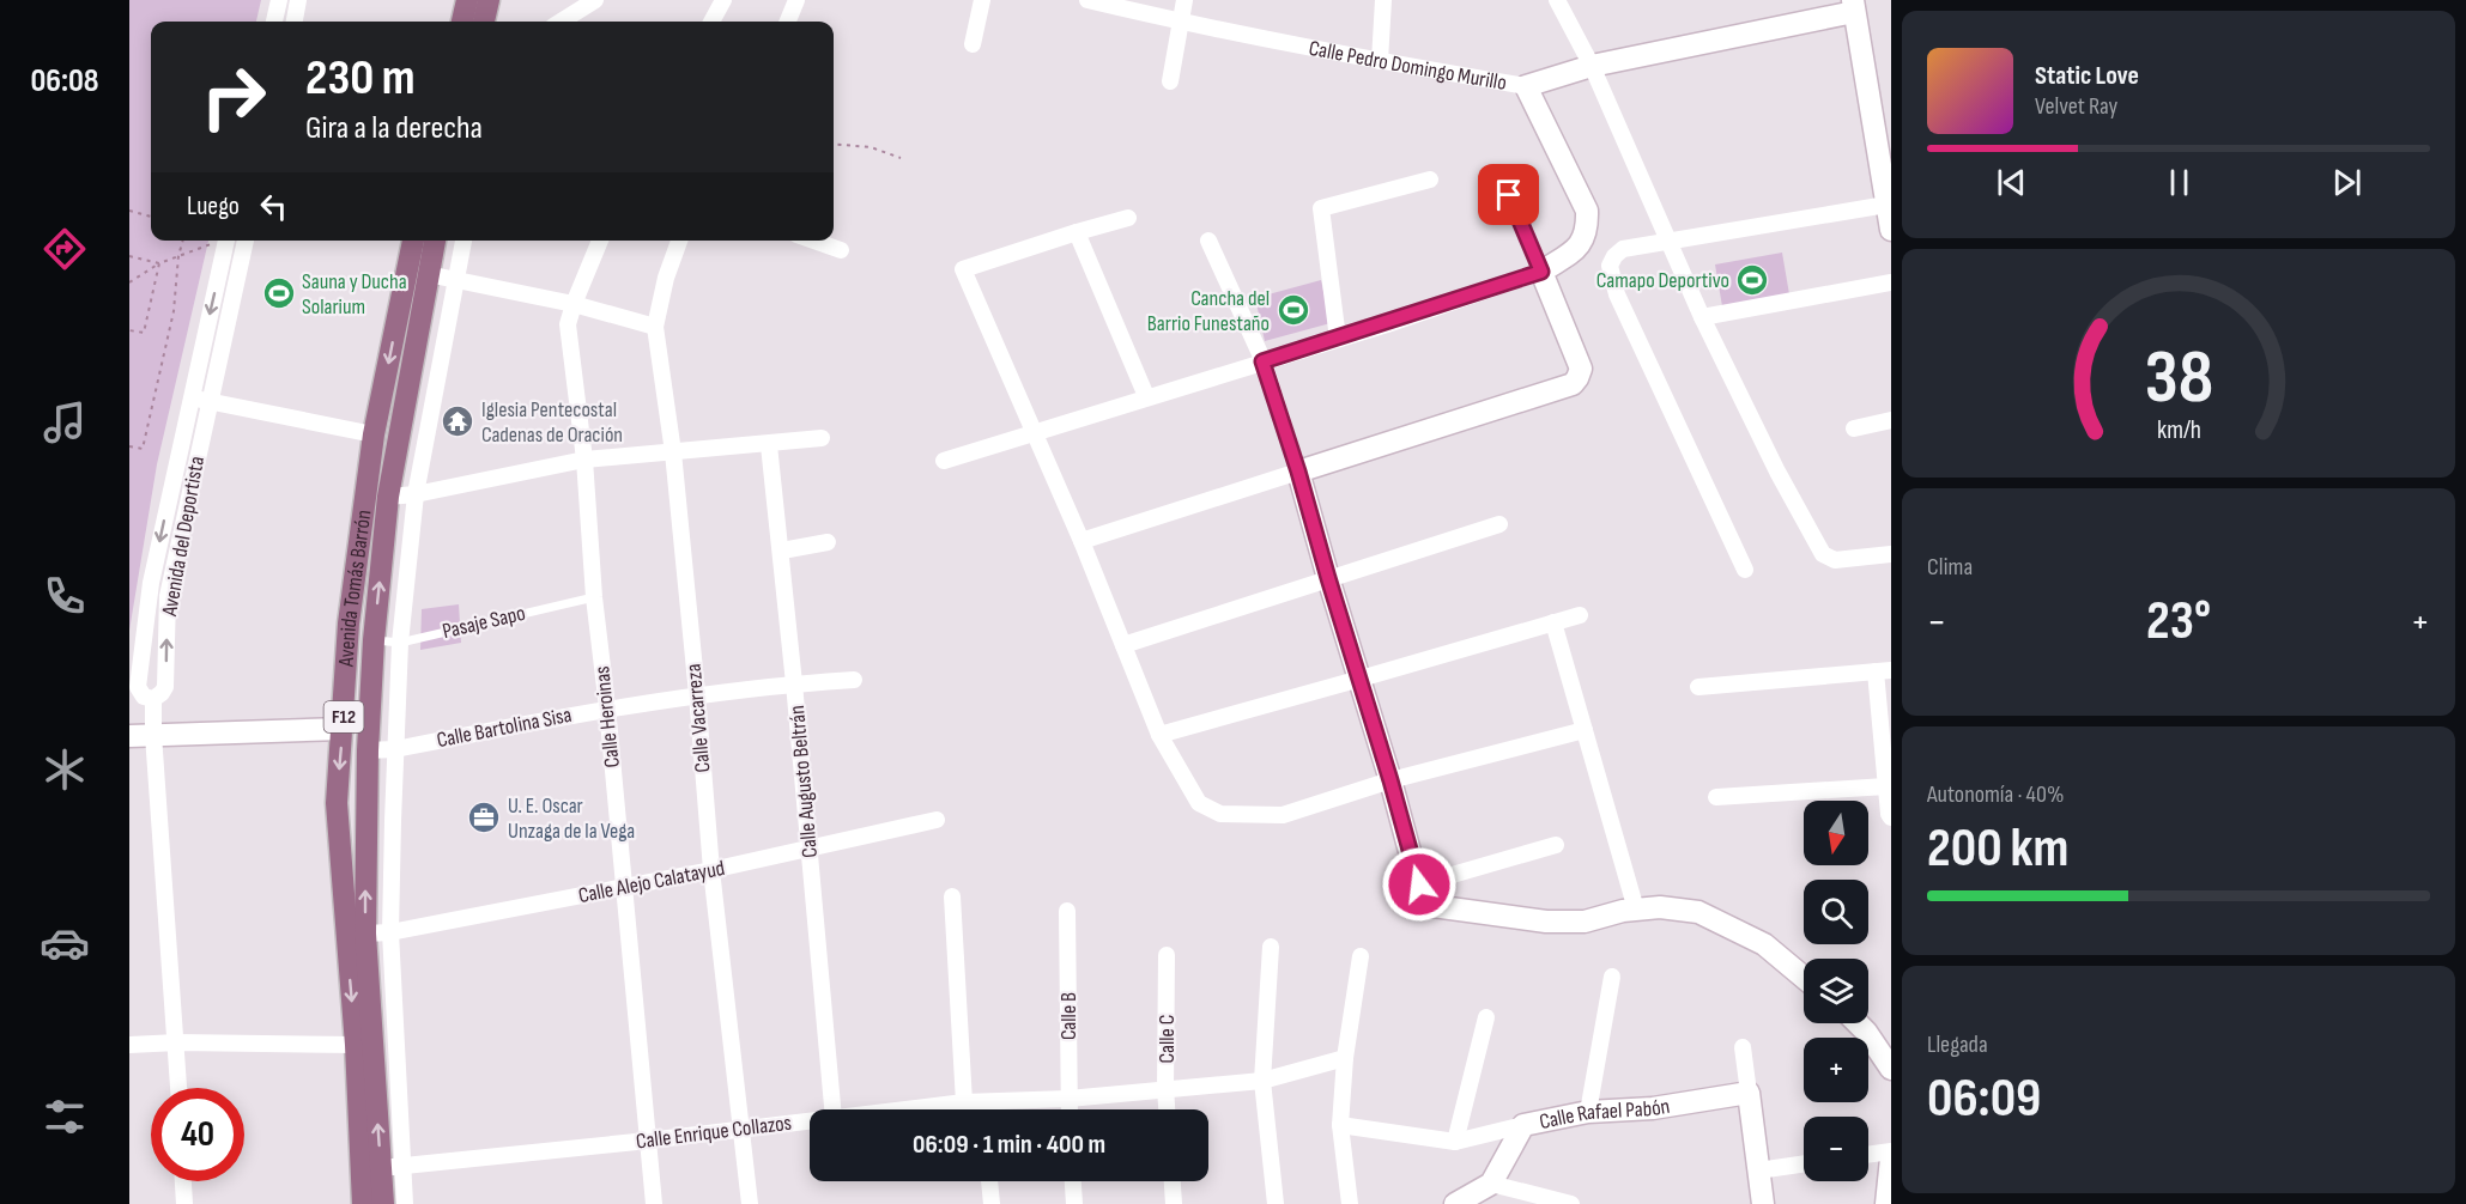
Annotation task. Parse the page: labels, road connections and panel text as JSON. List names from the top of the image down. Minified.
{"streets":{"main road":["Avenida Tomás Barrón","F12"],"street":["Calle Pedro Domingo Murillo","Avenida del Deportista","Calle Heroinas","Calle Vacarreza","Calle Bartolina Sisa","Calle Augusto Beltrán","Calle Alejo Calatayud","Calle B","Calle C","Calle Rafael Pabón","Calle Enrique Collazos"],"lane":["Pasaje Sapo"]},"crossings":[["Avenida Tomás Barrón","Pasaje Sapo"],["Avenida Tomás Barrón","Calle Bartolina Sisa"],["Avenida Tomás Barrón","Calle Alejo Calatayud"],["Avenida Tomás Barrón","Calle Enrique Collazos"],["Pasaje Sapo","Calle Heroinas"],["Calle Heroinas","Calle Bartolina Sisa"],["Calle Heroinas","Calle Alejo Calatayud"],["Calle Heroinas","Calle Enrique Collazos"],["Calle Vacarreza","Calle Bartolina Sisa"],["Calle Vacarreza","Calle Alejo Calatayud"],["Calle Vacarreza","Calle Enrique Collazos"],["Calle Bartolina Sisa","Calle Augusto Beltrán"],["Calle Augusto Beltrán","Calle Alejo Calatayud"],["Calle B","Calle Enrique Collazos"],["Calle C","Calle Enrique Collazos"]],"places":{"sports":["Camapo Deportivo","Sauna y Ducha Solarium","Cancha del Barrio Funestaño"],"temple":["Iglesia Pentecostal Cadenas de Oración"],"office":["U. E. Oscar Unzaga de la Vega"]},"north":"bottom","page":{"tabs":"06:08","turn":["230 m","Gira a la derecha"],"song":["Static Love","Velvet Ray"],"then":"Luego","tile":["Clima",["Autonomía · 40%","200 km"],["Llegada","06:09"]],"heat":["−","23°","+"],"map_buttons":["+","−"],"limit":"40","trip":"06:09 · 1 min · 400 m","gauge":["38","km/h"]}}
